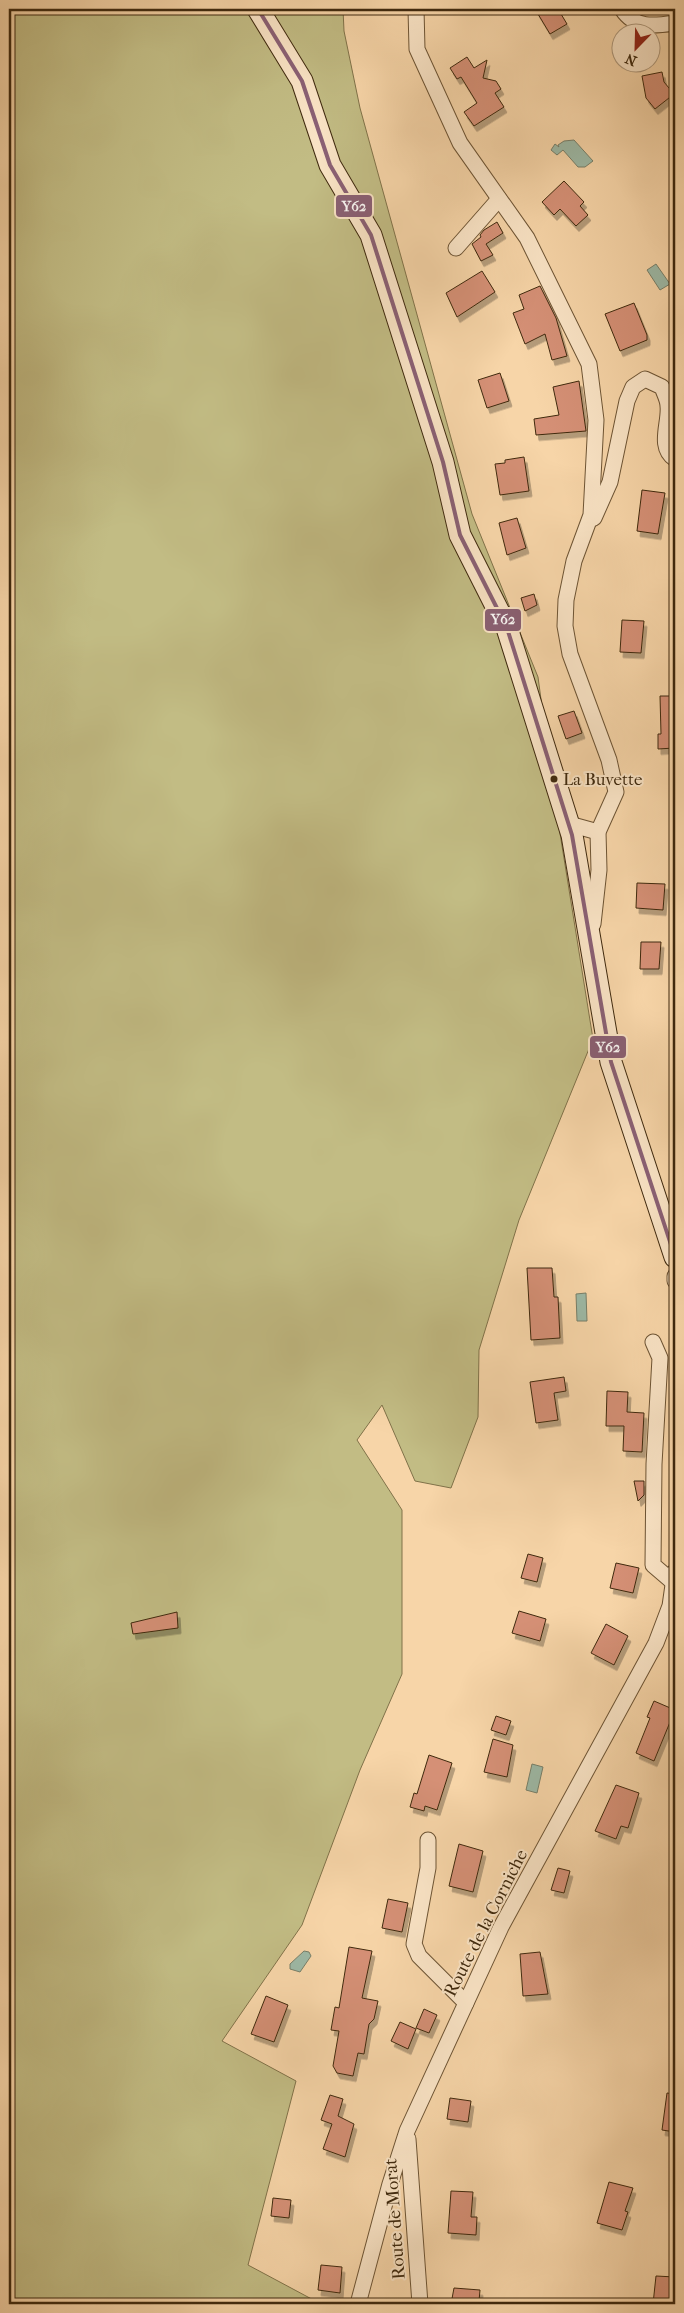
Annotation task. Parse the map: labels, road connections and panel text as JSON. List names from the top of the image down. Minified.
{"streets":{"street":["Route de la Corniche","Route de Morat"]},"crossings":[["Route de la Corniche","Route de Morat"]],"places":["La Buvette"],"lines":["transit line Y62"],"north":"bottom left"}
